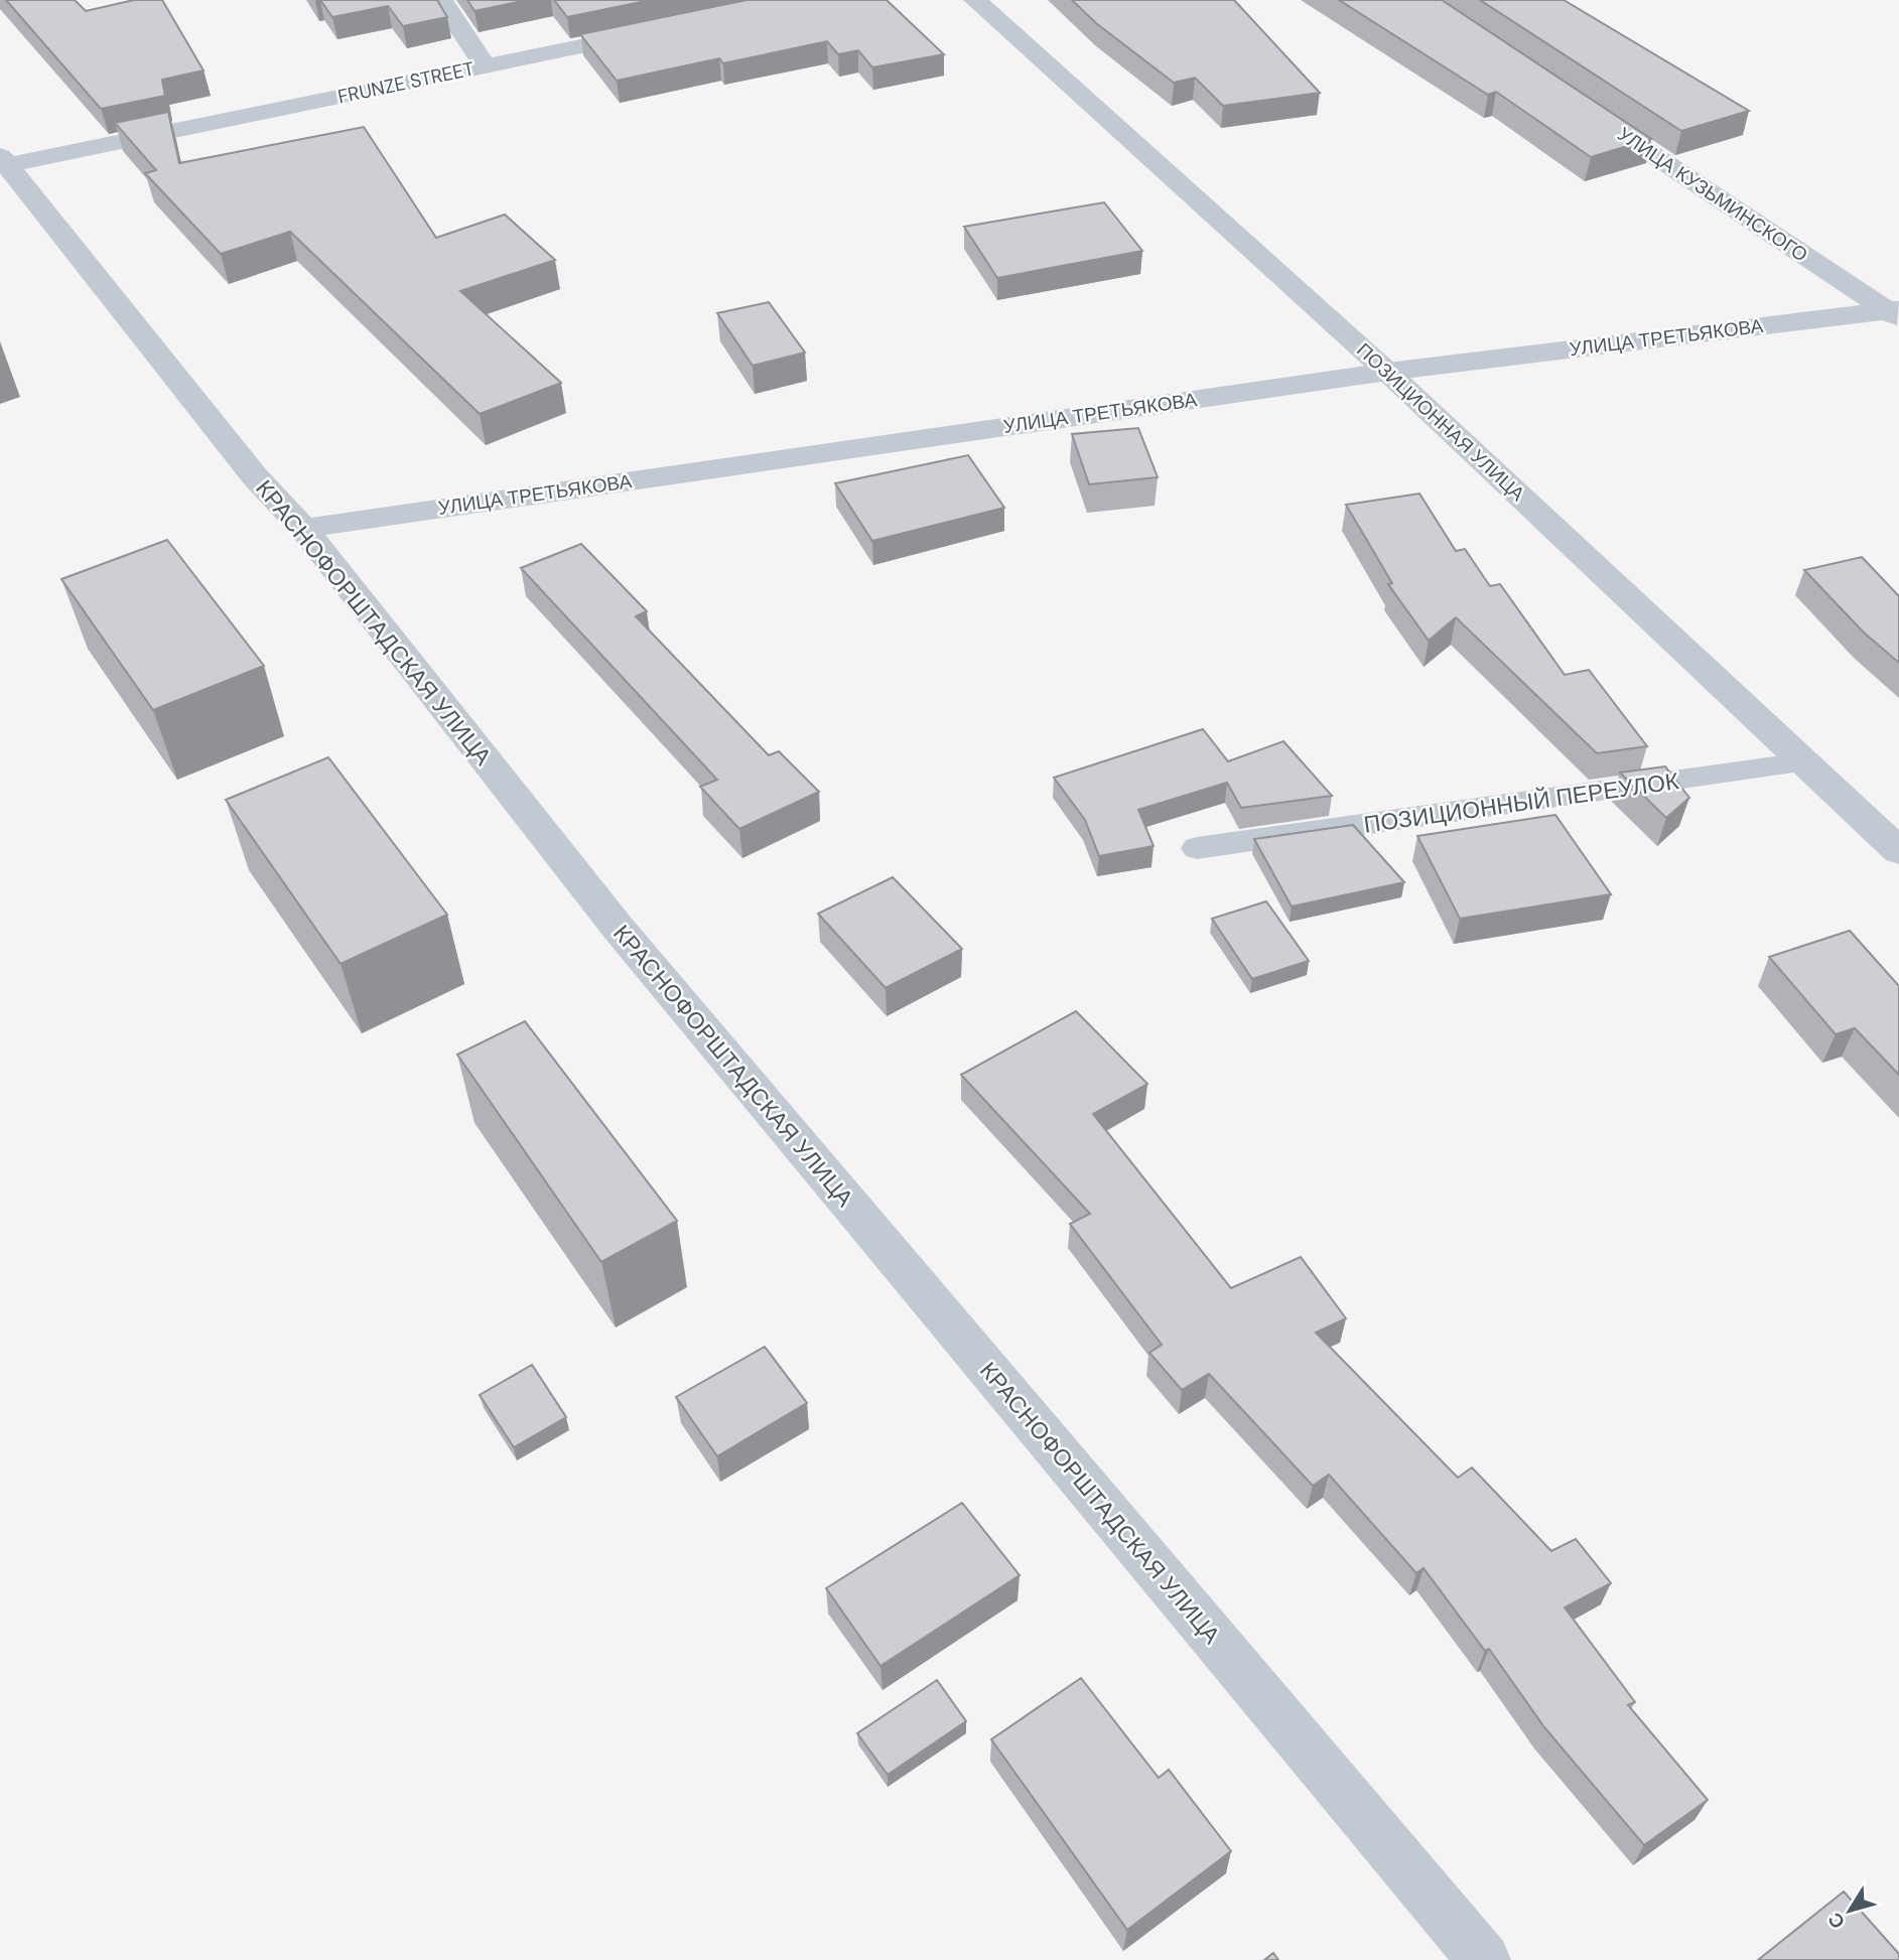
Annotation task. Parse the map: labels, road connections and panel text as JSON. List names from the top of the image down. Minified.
{"streets":{"street":["FRUNZE STREET","УЛИЦА КУЗЬМИНСКОГО","УЛИЦА ТРЕТЬЯКОВА","ПОЗИЦИОННАЯ УЛИЦА","КРАСНОФОРШТАДСКАЯ УЛИЦА"],"lane":["ПОЗИЦИОННЫЙ ПЕРЕУЛОК"]},"crossings":[["FRUNZE STREET","КРАСНОФОРШТАДСКАЯ УЛИЦА"],["УЛИЦА КУЗЬМИНСКОГО","УЛИЦА ТРЕТЬЯКОВА"],["УЛИЦА ТРЕТЬЯКОВА","ПОЗИЦИОННАЯ УЛИЦА"],["УЛИЦА ТРЕТЬЯКОВА","КРАСНОФОРШТАДСКАЯ УЛИЦА"],["ПОЗИЦИОННАЯ УЛИЦА","ПОЗИЦИОННЫЙ ПЕРЕУЛОК"]],"north":"bottom left"}
